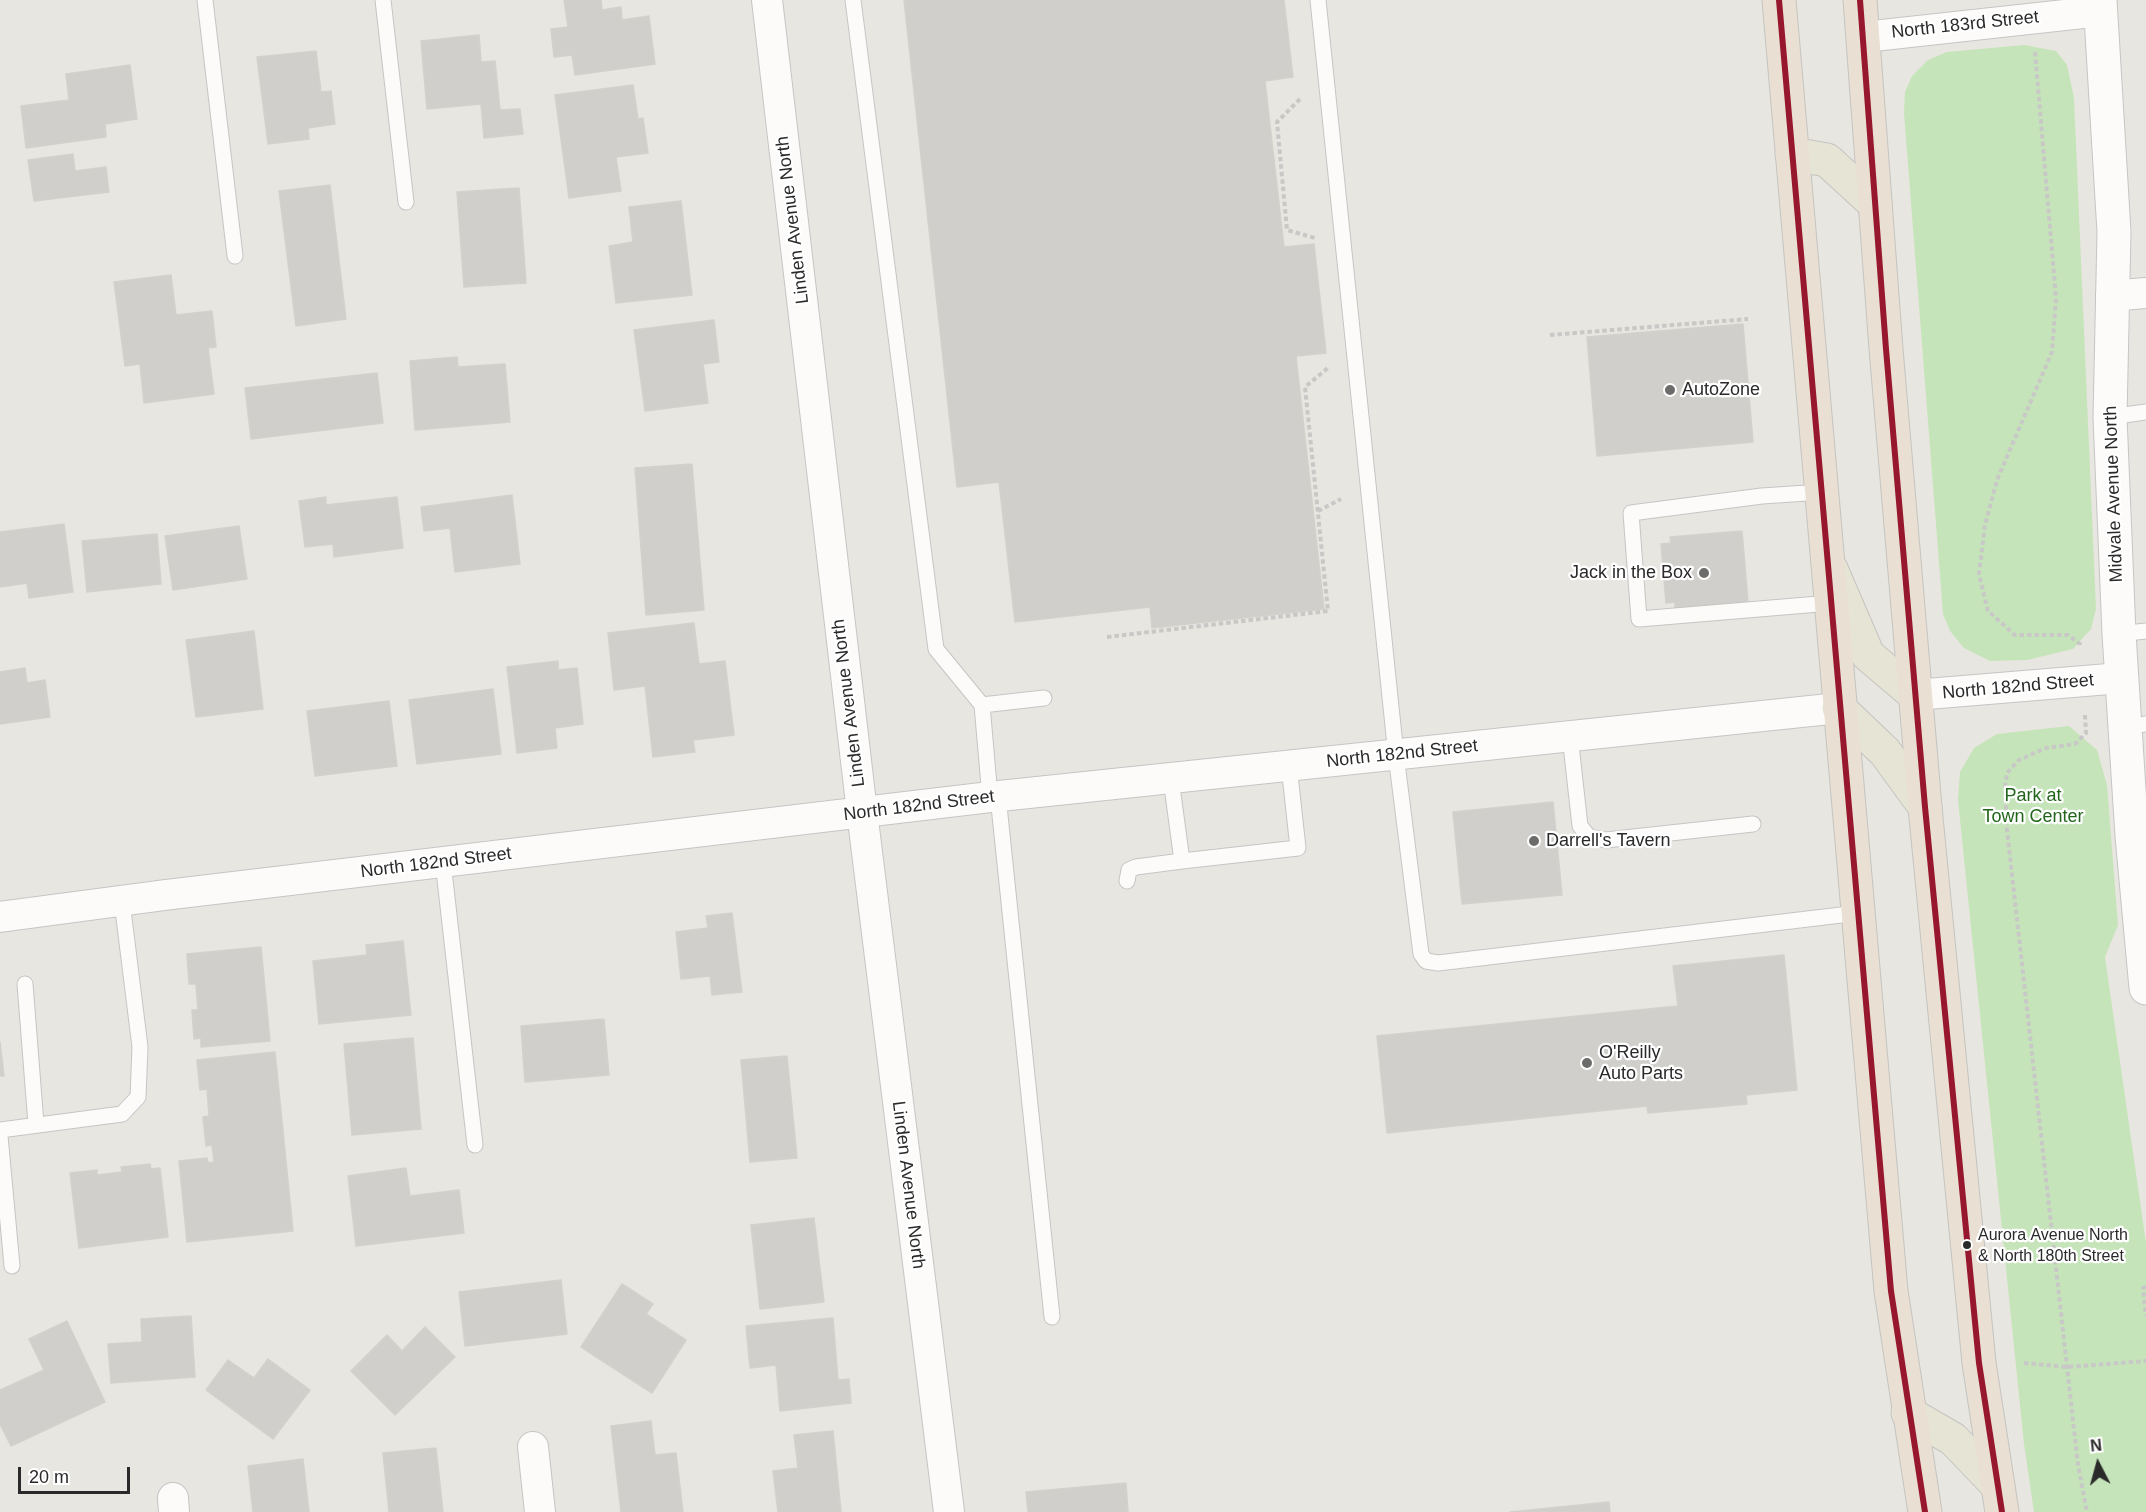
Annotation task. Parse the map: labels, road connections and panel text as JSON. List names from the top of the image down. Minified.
{"streets":{"street":["North 183rd Street","Linden Avenue North","Midvale Avenue North","North 182nd Street"]},"crossings":[["North 183rd Street","Midvale Avenue North"],["Linden Avenue North","North 182nd Street"],["Midvale Avenue North","North 182nd Street"]],"parks":["Park at Town Center"],"places":["AutoZone","Jack in the Box","Darrell's Tavern","O'Reilly Auto Parts","Aurora Avenue North & North 180th Street"],"scale_bar":"20 m","north":"top"}
